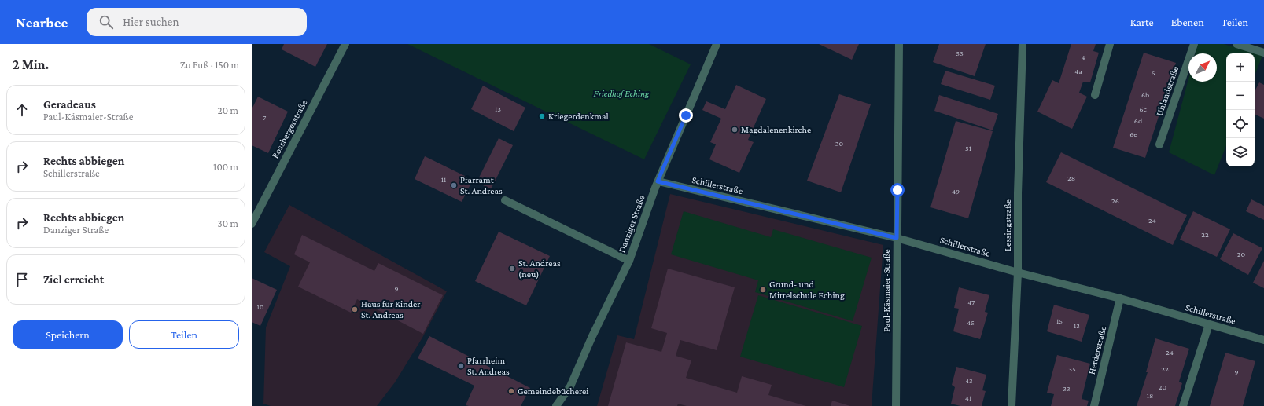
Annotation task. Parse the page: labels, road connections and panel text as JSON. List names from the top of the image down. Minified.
{"streets":{"street":["Uhlandstraße","Rossbergerstraße","Schillerstraße","Danziger Straße","Lessingstraße","Paul-Käsmaier-Straße","Herderstraße"]},"crossings":[["Schillerstraße","Danziger Straße"],["Schillerstraße","Lessingstraße"],["Schillerstraße","Paul-Käsmaier-Straße"],["Schillerstraße","Herderstraße"]],"parks":["Friedhof Eching"],"places":["Kriegerdenkmal","Magdalenenkirche","Pfarramt St. Andreas","St. Andreas (neu)","Grund- und Mittelschule Eching","Haus für Kinder St. Andreas","Pfarrheim St. Andreas","Gemeindebücherei"],"house_numbers":["53","4","4a","6","6b","13","6c","7","6d","6e","30","51","28","11","49","26","24","22","20","9","47","10","15","45","13","24","35","22","9","43","20","33","18","41"],"north":"top right","page":{"header":"Nearbee","search":"Hier suchen","nav":["Karte","Ebenen","Teilen"],"heading":["2 Min.","Zu Fuß · 150 m"],"map_buttons":["+","−"],"list":[["Geradeaus","Paul-Käsmaier-Straße","20 m"],["Rechts abbiegen","Schillerstraße","100 m"],["Rechts abbiegen","Danziger Straße","30 m"],"Ziel erreicht"],"buttons":["Speichern","Teilen"]}}
